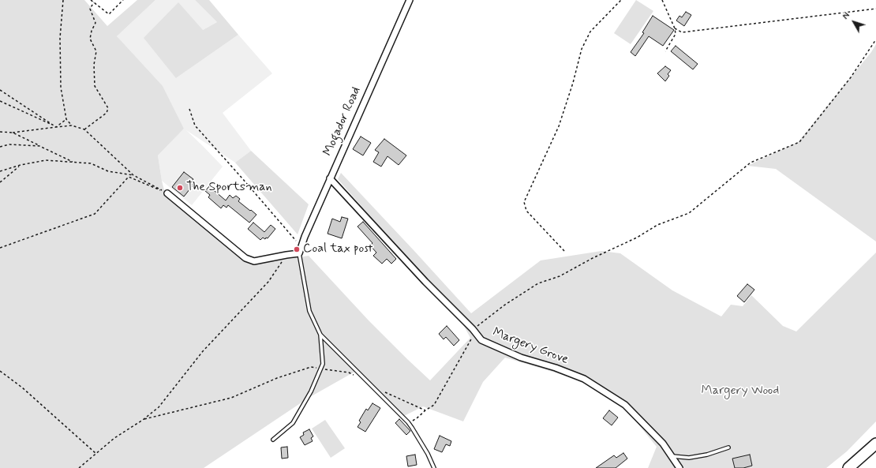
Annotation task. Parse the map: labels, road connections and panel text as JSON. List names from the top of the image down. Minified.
{"streets":{"street":["Mogador Road","Margery Grove"]},"crossings":[["Mogador Road","Margery Grove"]],"parks":["Margery Wood"],"places":["The Sportsman","Coal tax post"],"north":"top left"}
